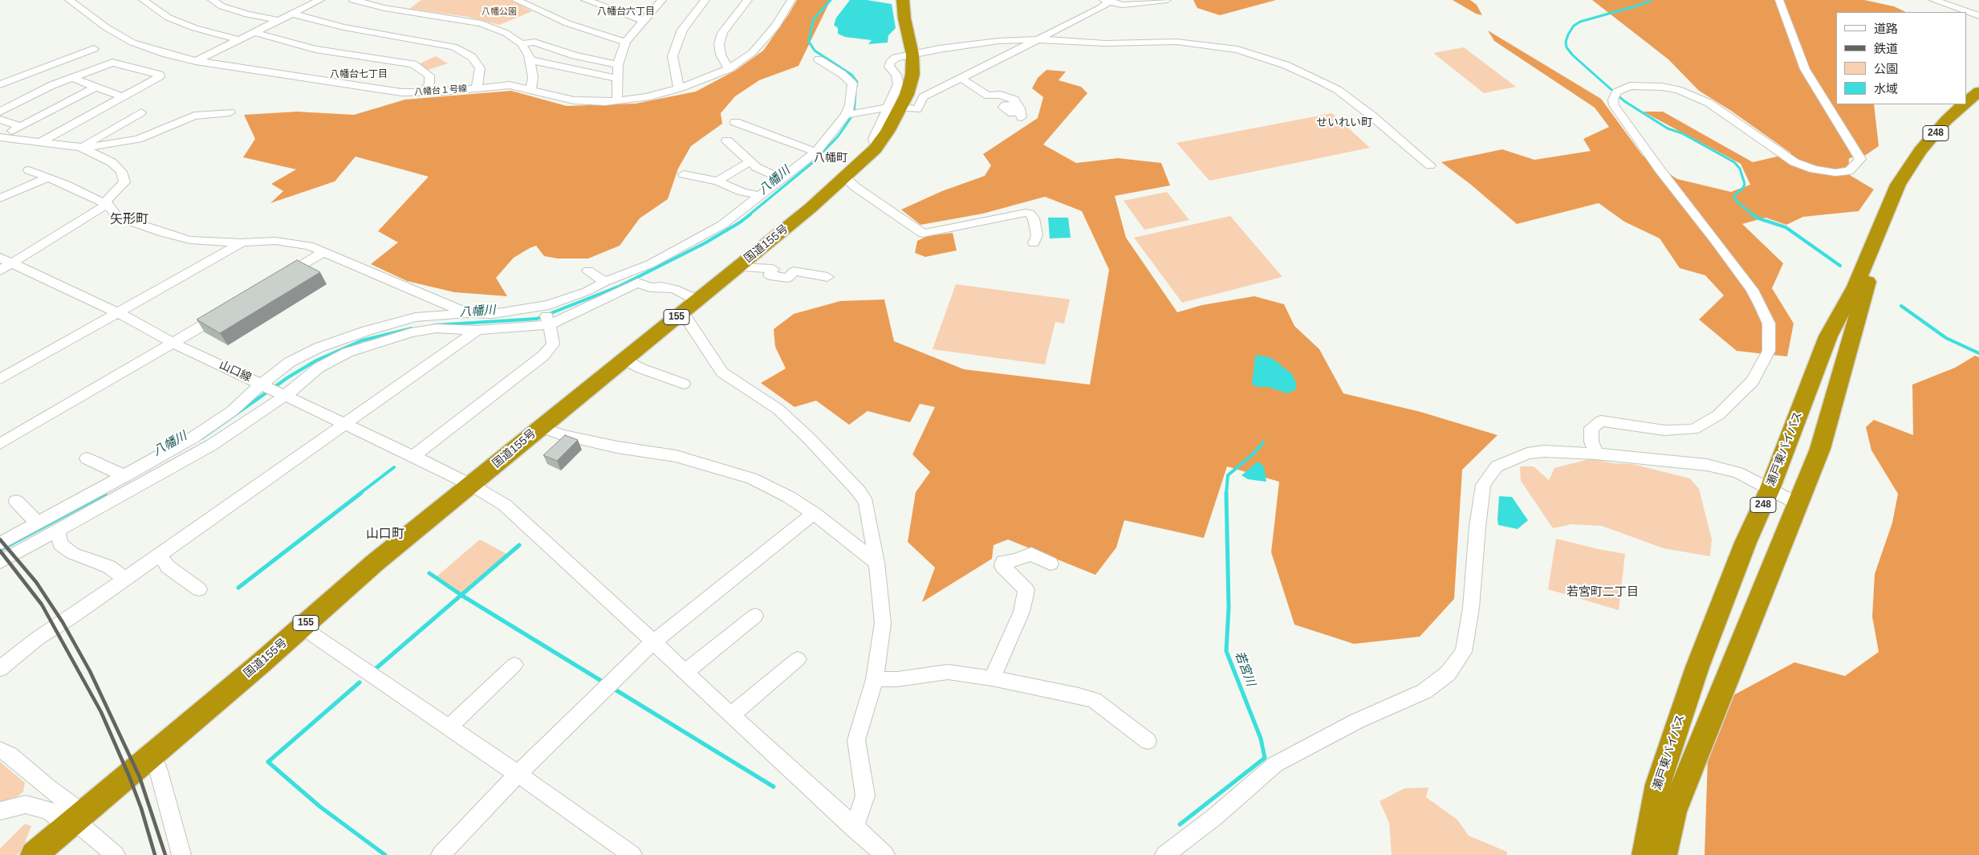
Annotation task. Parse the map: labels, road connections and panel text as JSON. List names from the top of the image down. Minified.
{"streets":{"highway":["248","国道155号","155","瀬戸東バイパス"],"street":["八幡台１号線","山口線"]},"crossings":[["国道155号","山口線"]],"districts":["八幡台六丁目","八幡台七丁目","せいれい町","八幡町","矢形町","山口町","若宮町二丁目"],"water":["八幡川","若宮川"],"parks":["八幡公園"],"legend":["道路","鉄道","公園","水域"]}
